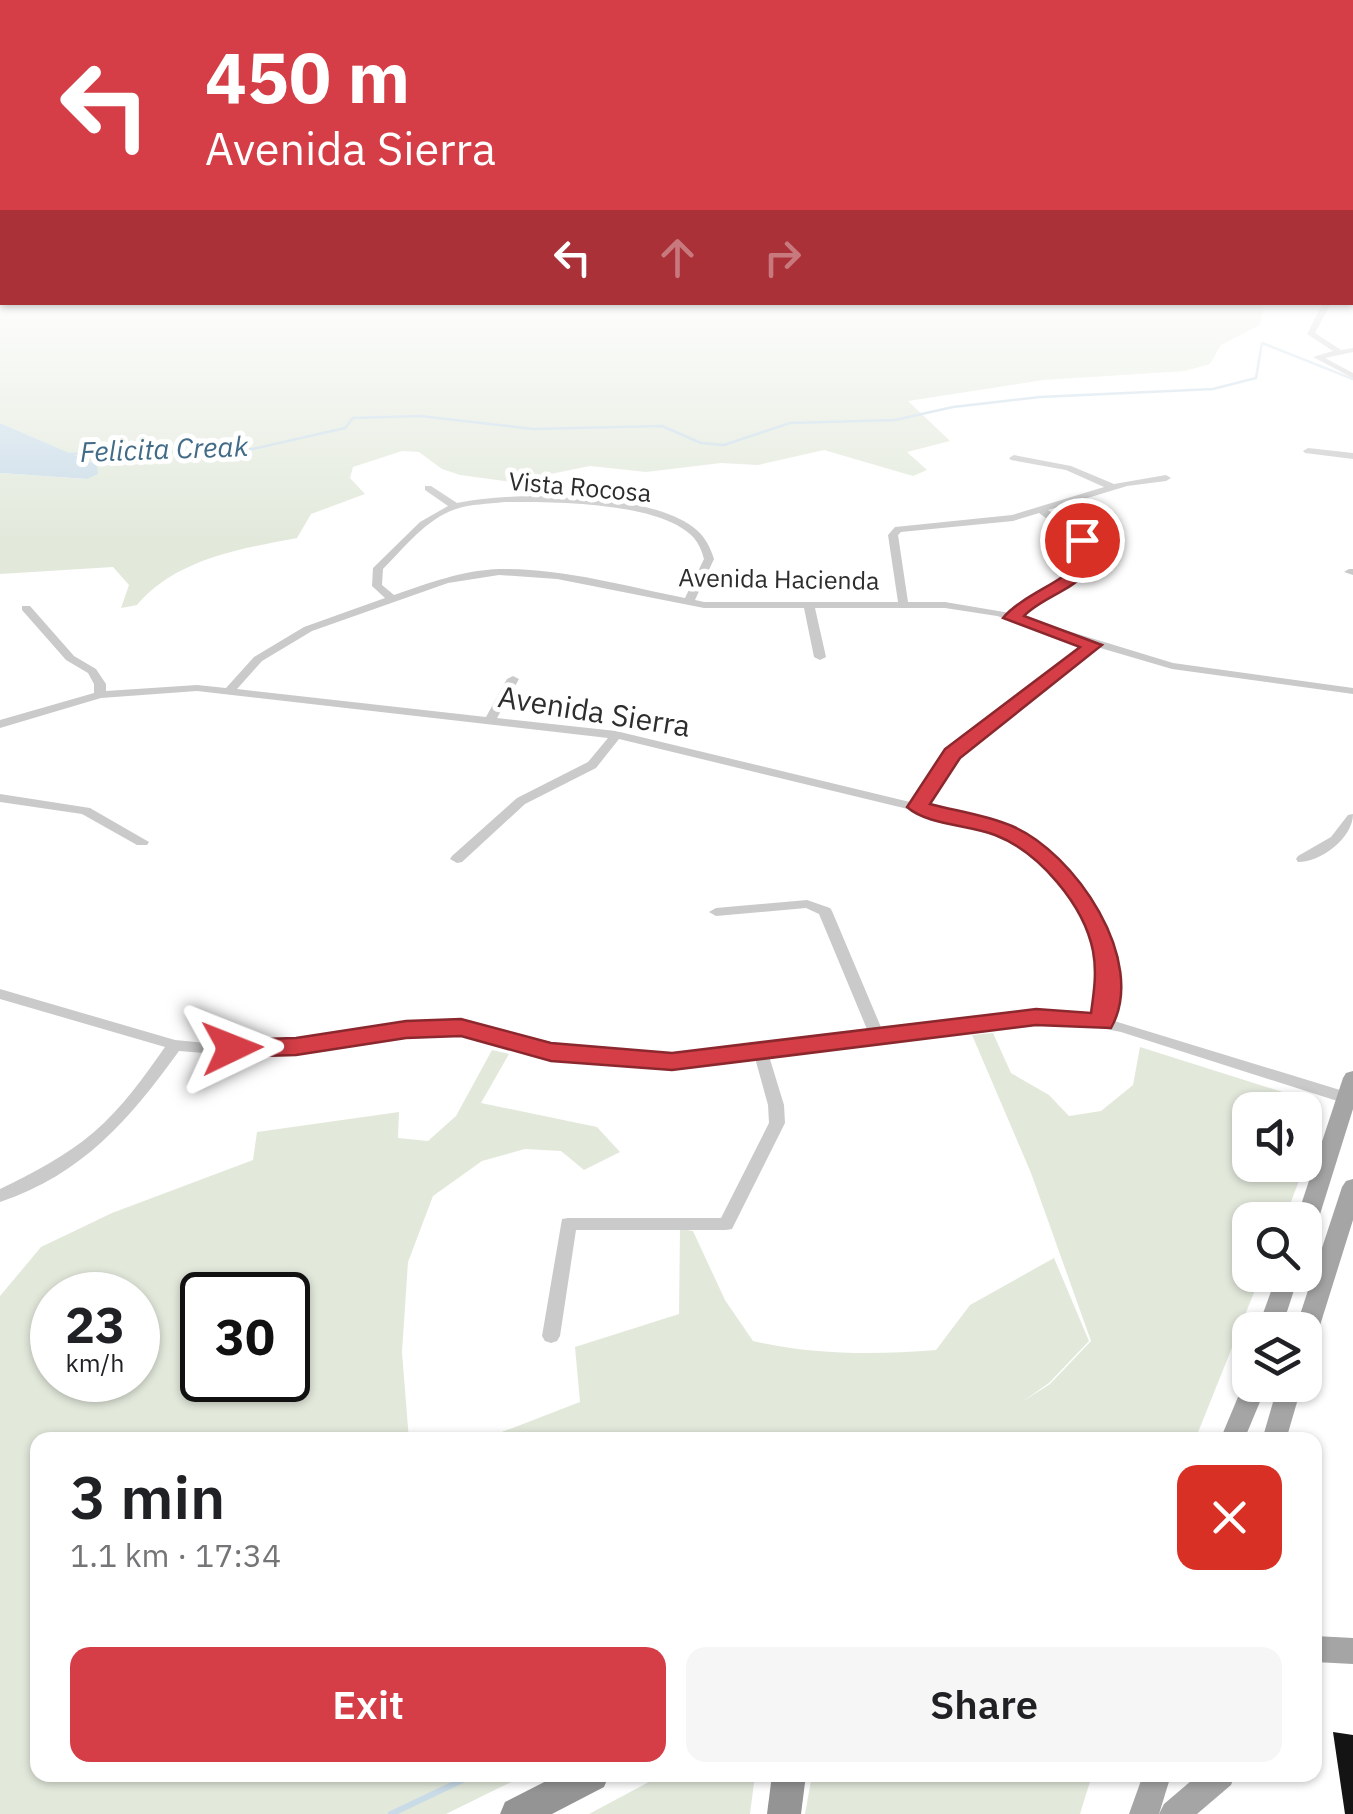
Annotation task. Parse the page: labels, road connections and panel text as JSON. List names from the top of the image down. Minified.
{"streets":{"street":["Vista Rocosa","Avenida Hacienda","Avenida Sierra"]},"crossings":[["Vista Rocosa","Avenida Hacienda"],["Avenida Hacienda","Avenida Sierra"]],"water":["Felicita Creak"],"page":{"turn":["450 m","Avenida Sierra"],"speed":"23 km/h","limit":"30","heading":["3 min","1.1 km · 17:34"],"buttons":["Exit","Share"]}}
